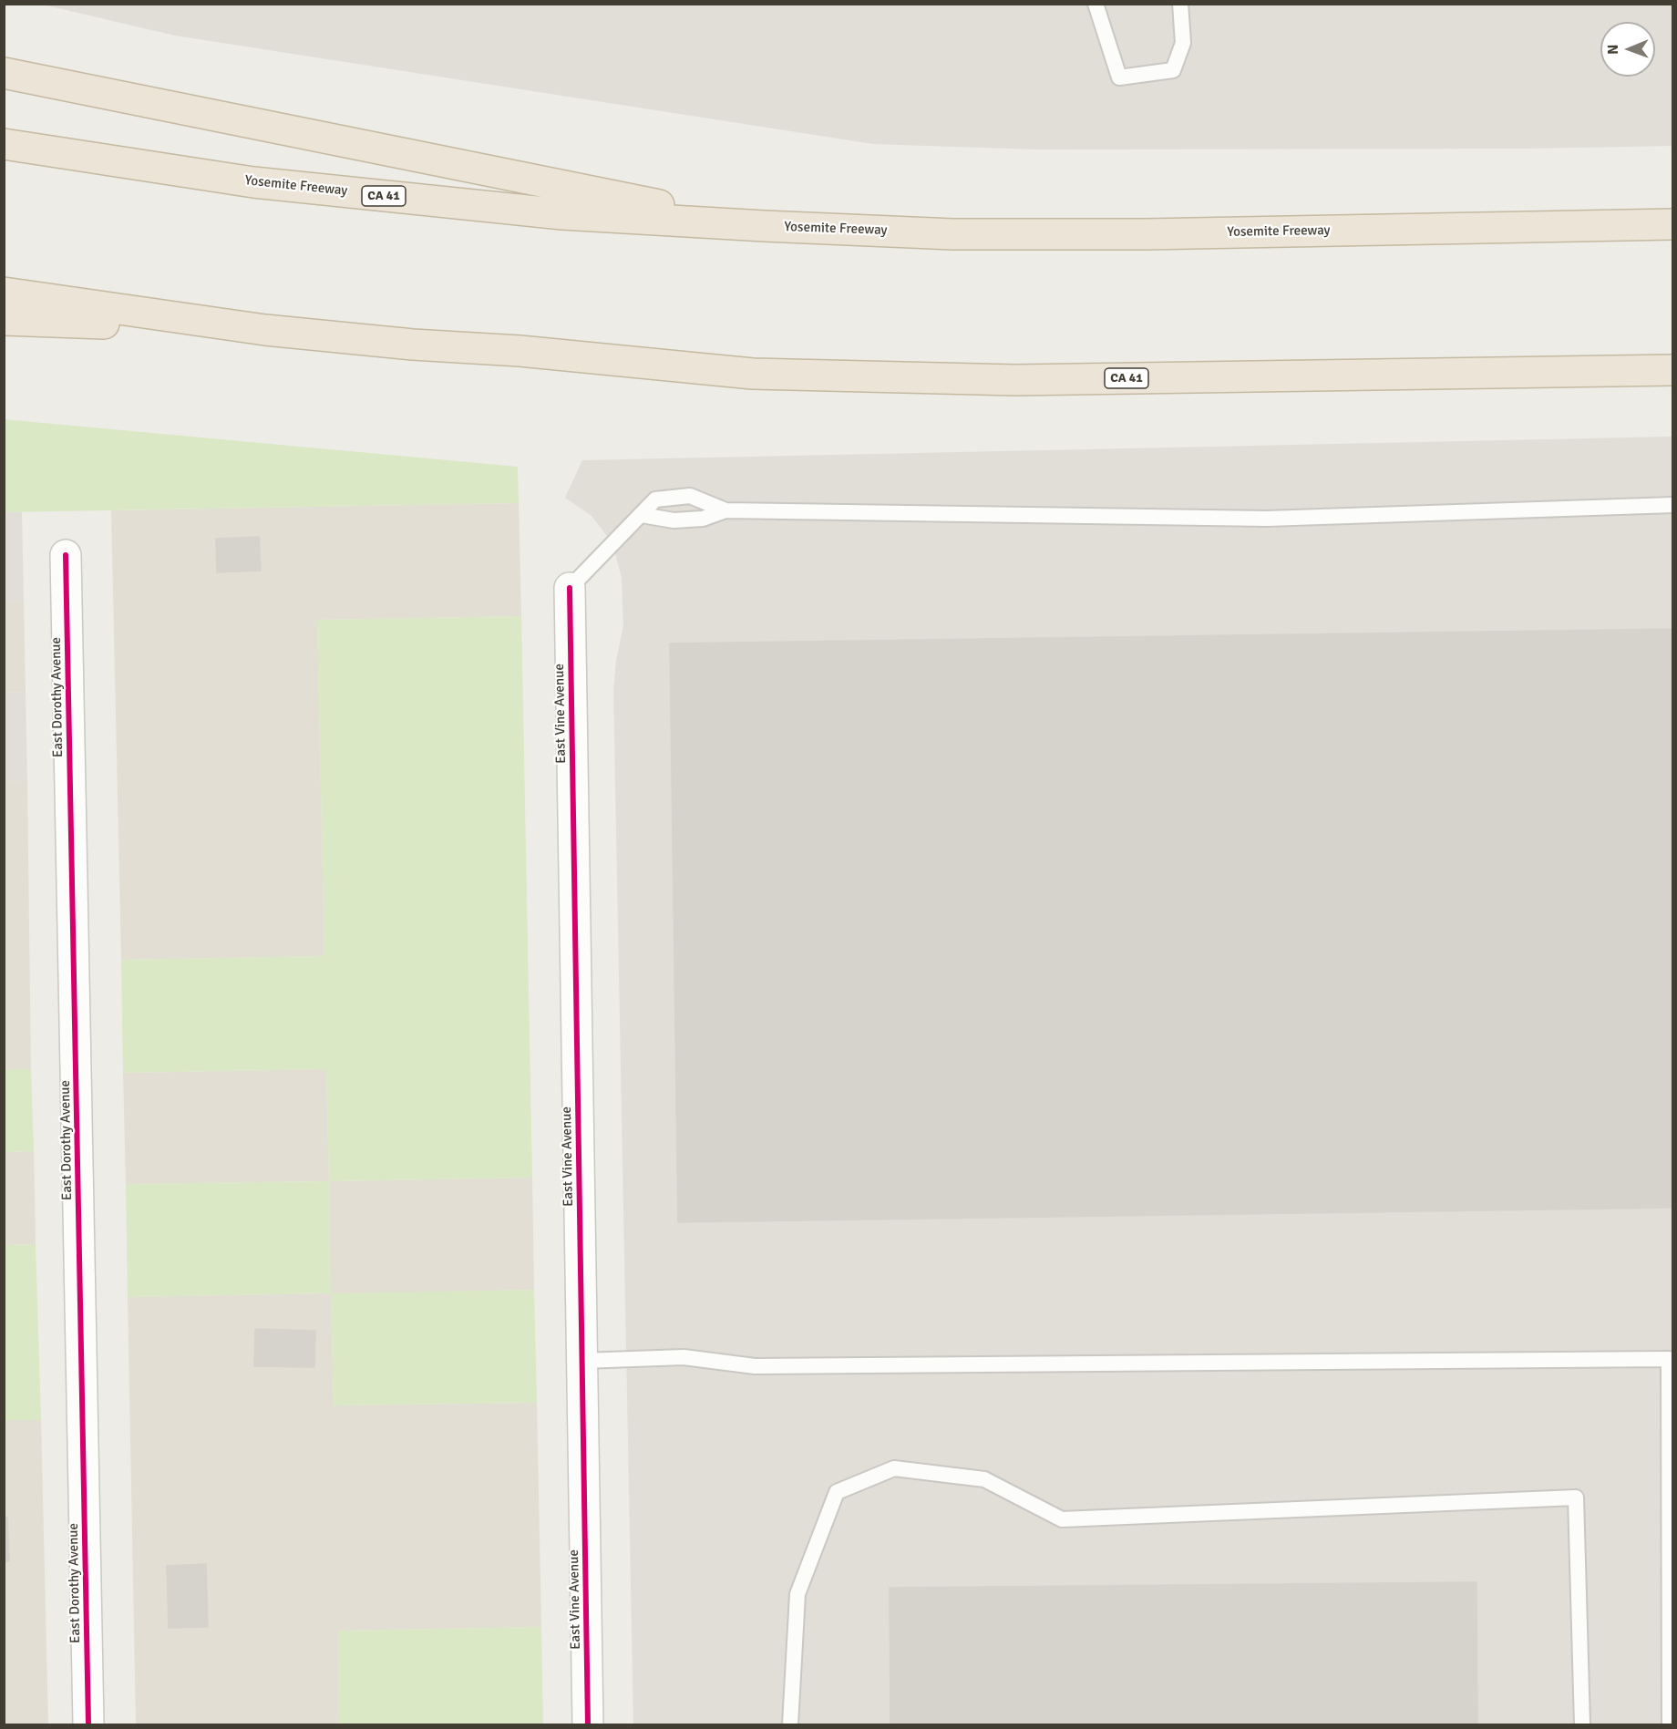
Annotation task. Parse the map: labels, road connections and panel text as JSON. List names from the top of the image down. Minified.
{"streets":{"highway":["Yosemite Freeway","CA 41"],"street":["East Dorothy Avenue","East Vine Avenue"]},"north":"left"}
